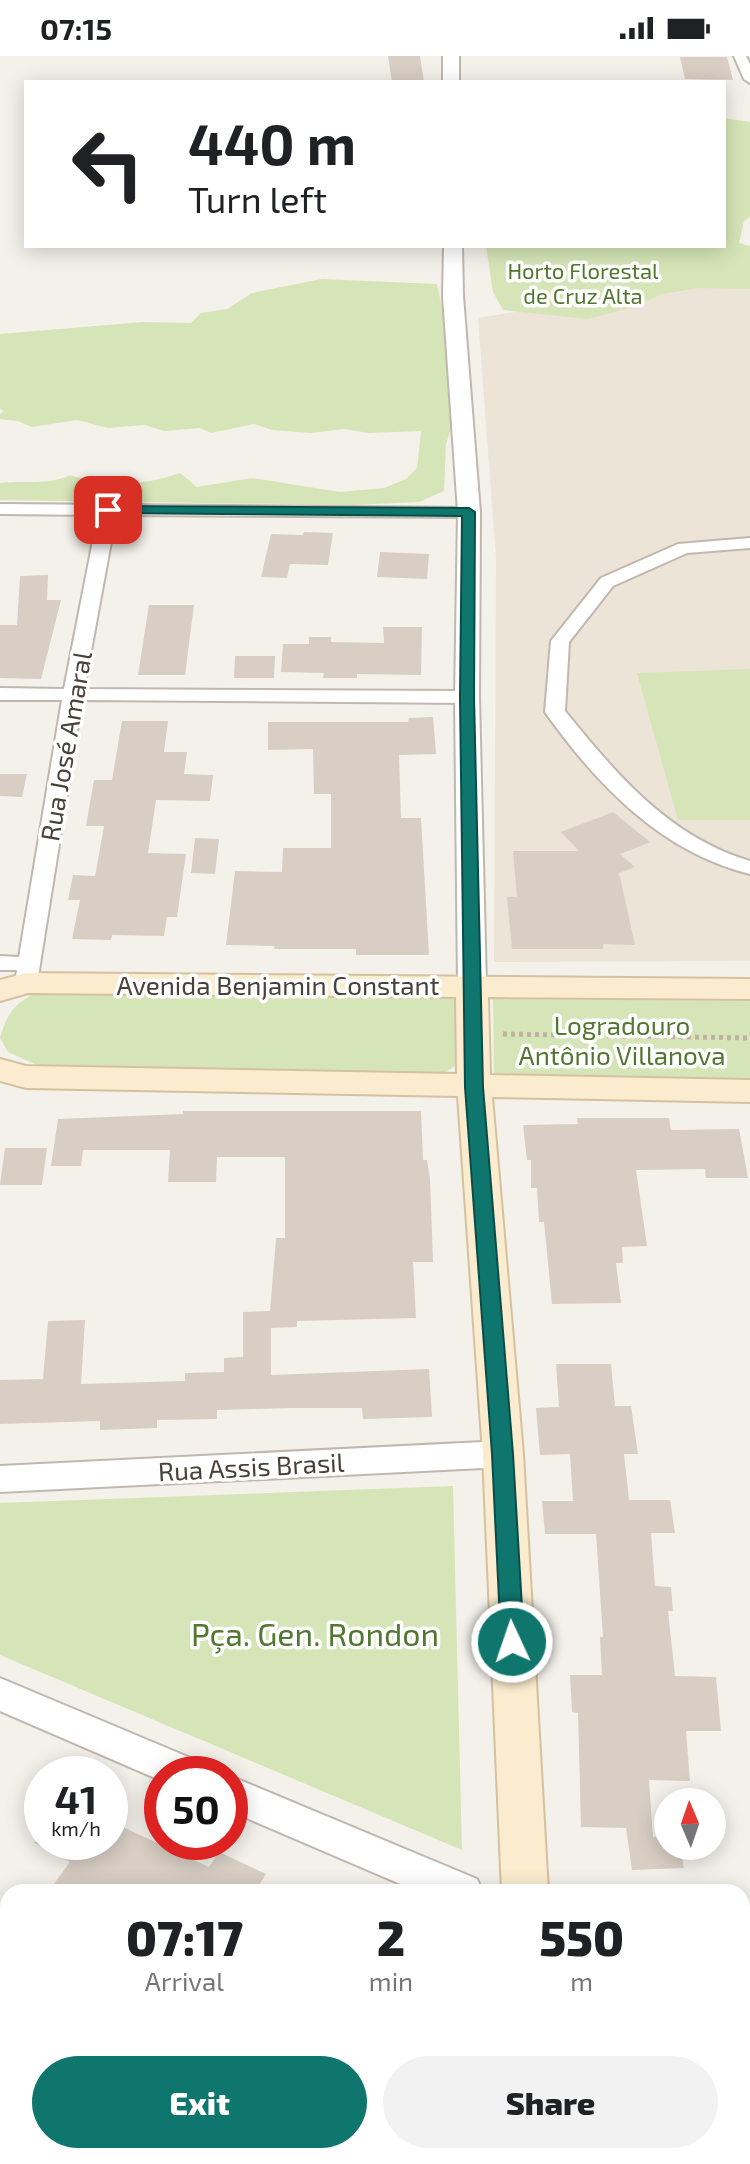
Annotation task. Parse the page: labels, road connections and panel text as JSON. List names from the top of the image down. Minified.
{"streets":{"main road":["Avenida Benjamin Constant"],"street":["Rua José Amaral","Rua Assis Brasil"]},"crossings":[["Rua José Amaral","Avenida Benjamin Constant"]],"parks":["Horto Florestal de Cruz Alta","Logradouro Antônio Villanova","Pça. Gen. Rondon"],"north":"top","page":{"status":"07:15","turn":["440 m","Turn left"],"speed":"41 km/h","limit":"50","eta":["07:17","Arrival","2","min","550","m"],"buttons":["Exit","Share"]}}
